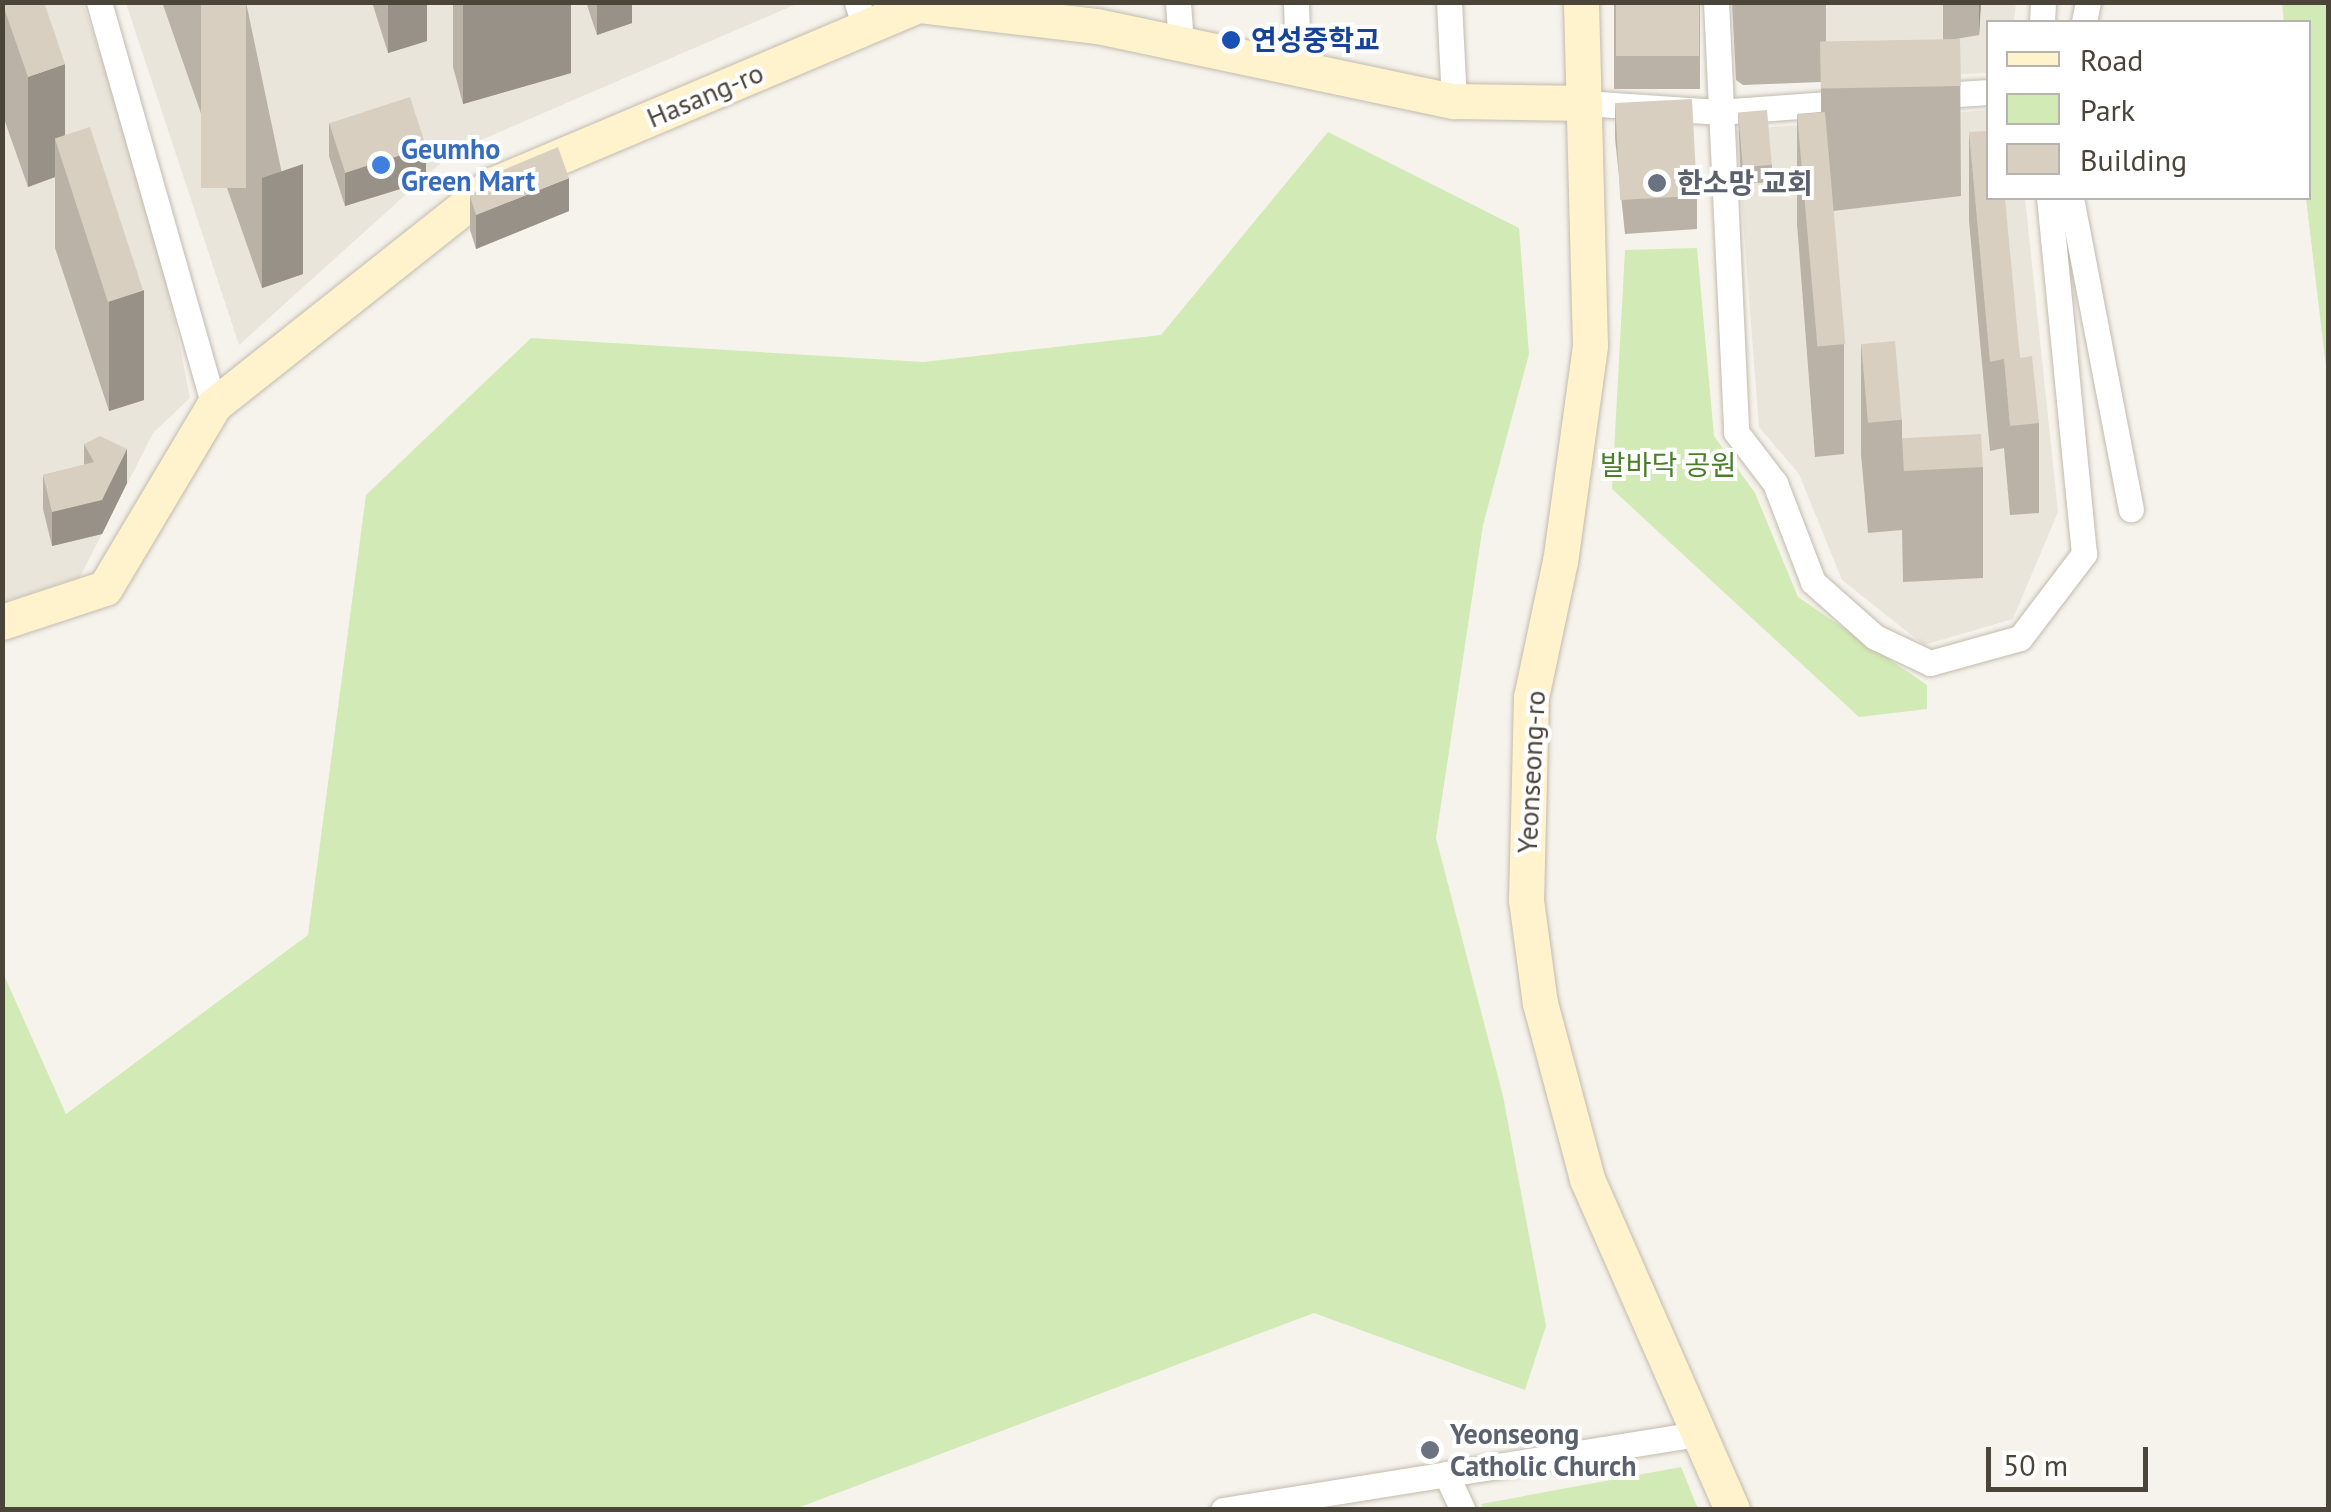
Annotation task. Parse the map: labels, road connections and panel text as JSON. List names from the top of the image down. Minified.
{"streets":{"street":["Hasang-ro","Yeonseong-ro"]},"crossings":[["Hasang-ro","Yeonseong-ro"]],"parks":["발바닥 공원"],"places":["연성중학교","Geumho Green Mart","한소망 교회","Yeonseong Catholic Church"],"legend":["Road","Park","Building"],"scale_bar":"50 m"}
